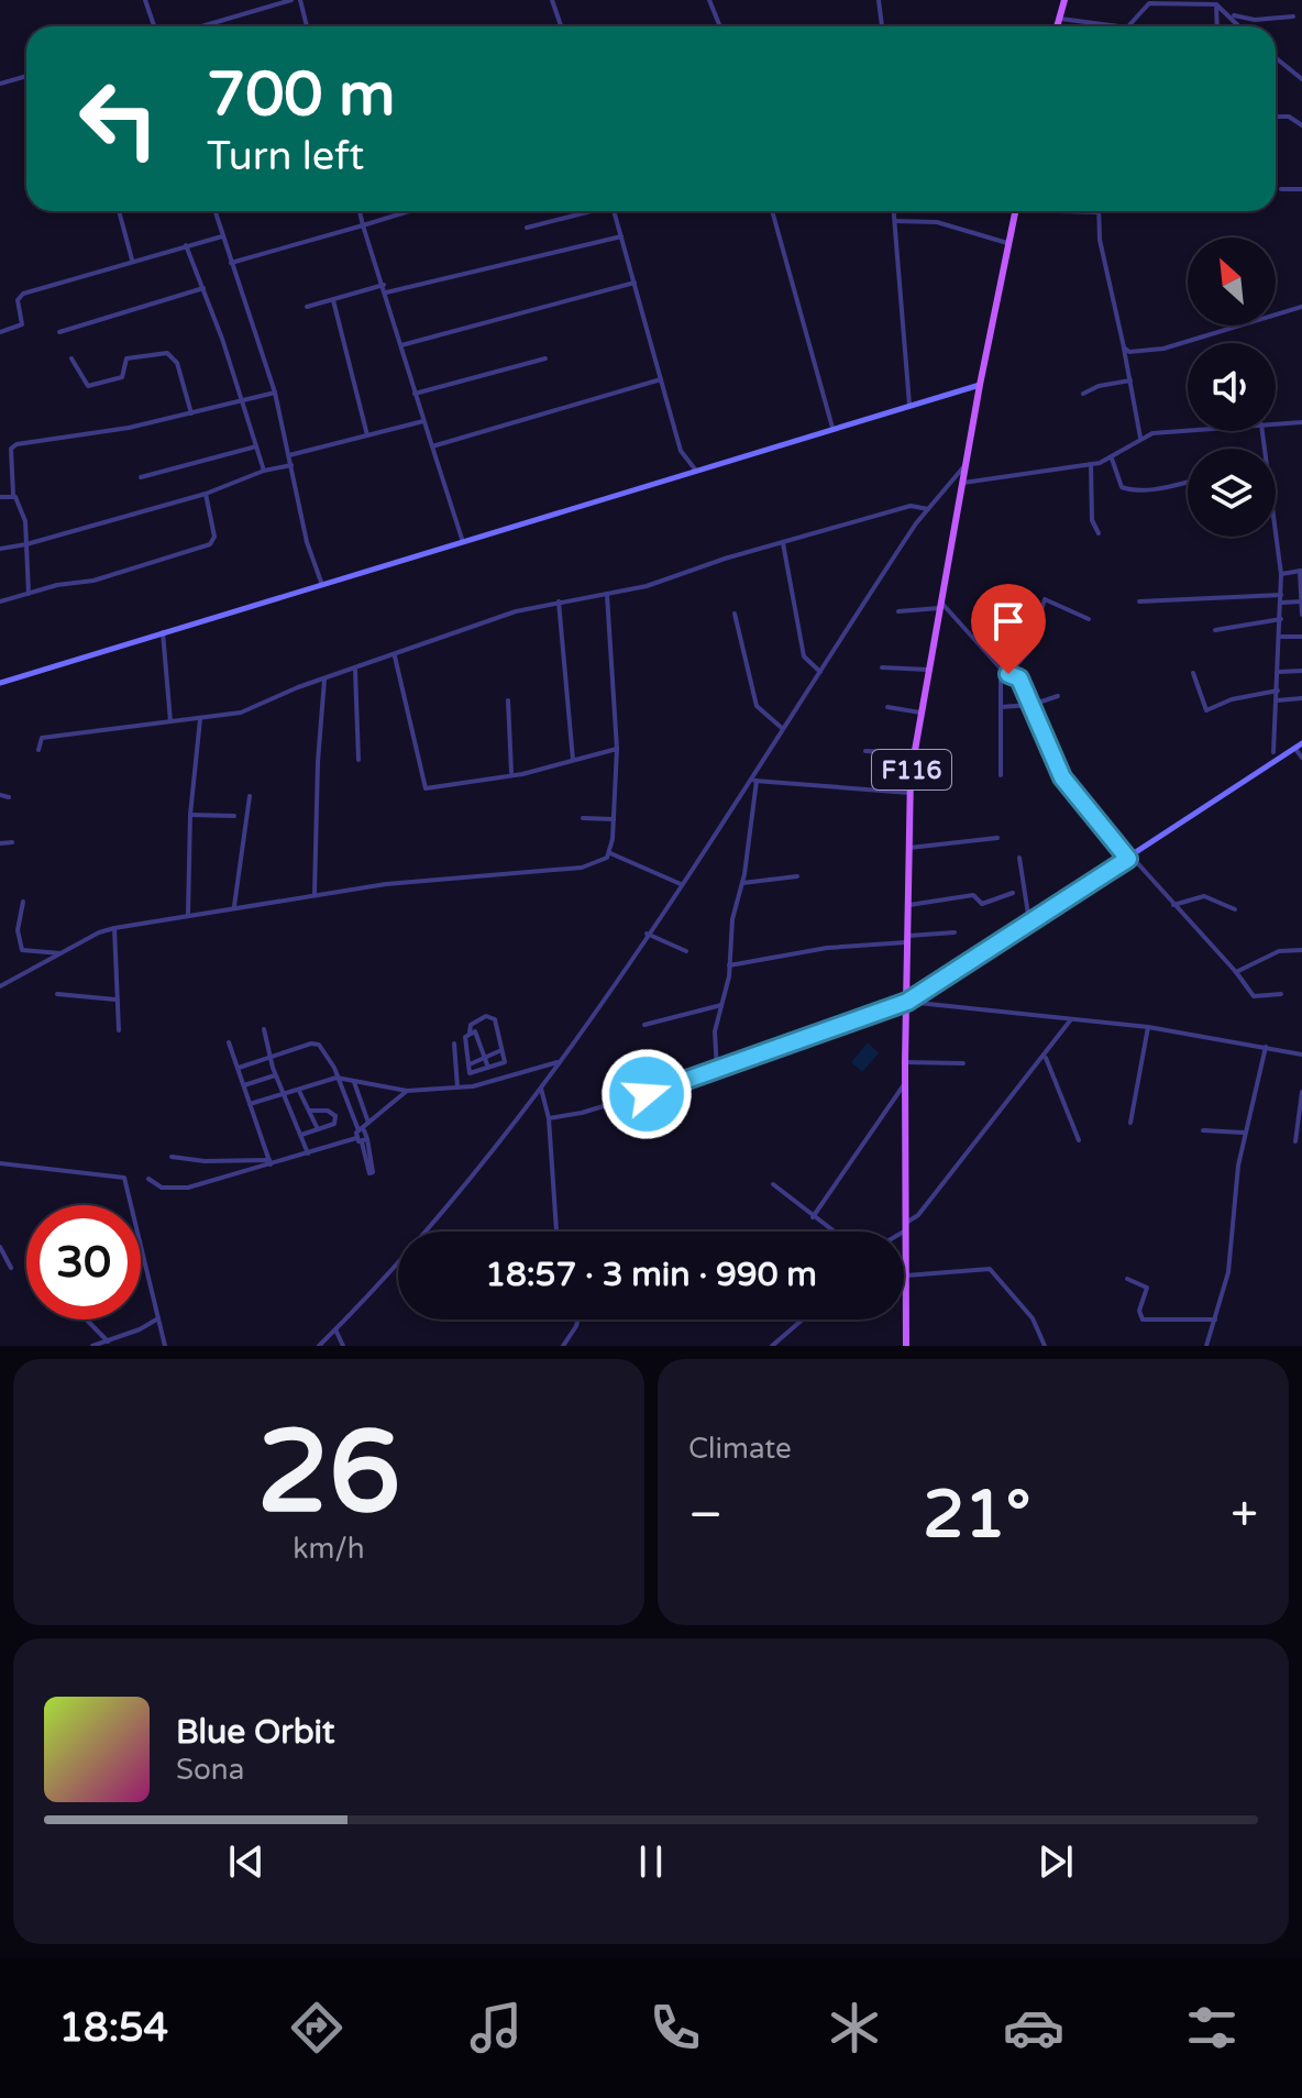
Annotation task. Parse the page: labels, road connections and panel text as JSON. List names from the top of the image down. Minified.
{"streets":{"main road":["F116"]},"north":"top left","page":{"turn":["700 m","Turn left"],"limit":"30","trip":"18:57 · 3 min · 990 m","tile":[["26","km/h"],"Climate"],"heat":["−","21°","+"],"song":["Blue Orbit","Sona"],"tabs":"18:54"}}
